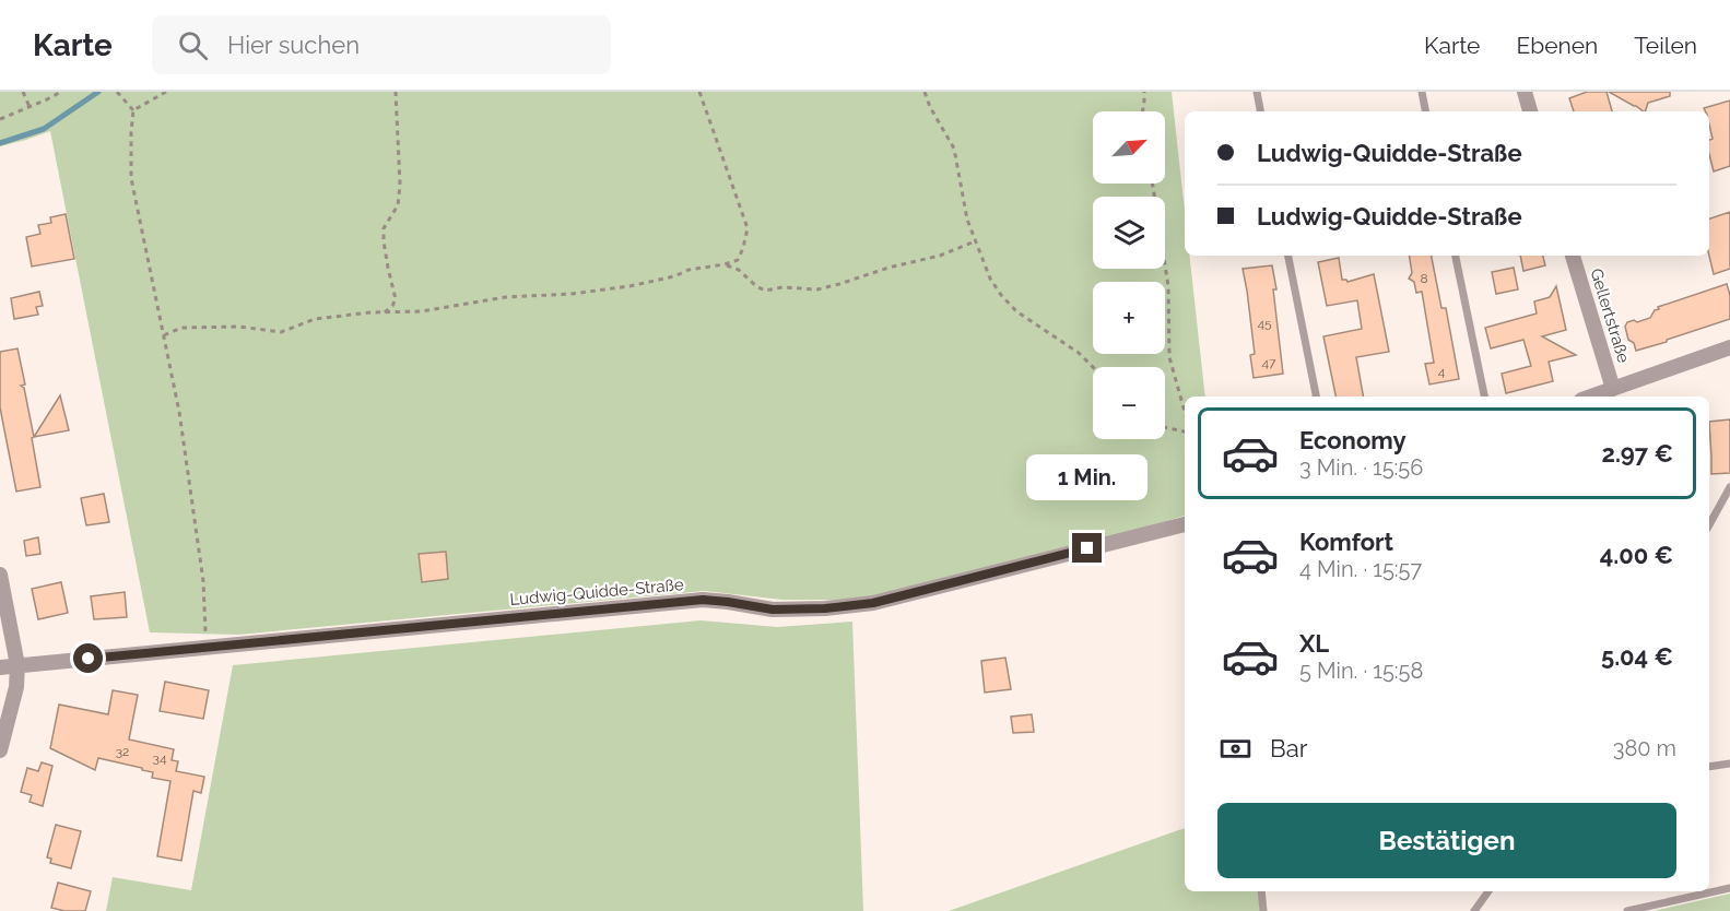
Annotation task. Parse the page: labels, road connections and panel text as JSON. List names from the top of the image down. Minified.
{"streets":{"street":["Gellertstraße","Ludwig-Quidde-Straße"]},"house_numbers":["8","45","47","4","32","34"],"north":"top right","page":{"header":"Karte","search":"Hier suchen","nav":["Karte","Ebenen","Teilen"],"map_buttons":["+","−"],"banner":["Ludwig-Quidde-Straße","Ludwig-Quidde-Straße"],"list":[{"name":"Economy","note":"3 Min. · 15:56","value":"2.97 €"},{"name":"Komfort","note":"4 Min. · 15:57","value":"4.00 €"},{"name":"XL","note":"5 Min. · 15:58","value":"5.04 €"}],"bubble":"1 Min.","pay":["Bar","380 m"],"buttons":"Bestätigen"}}
